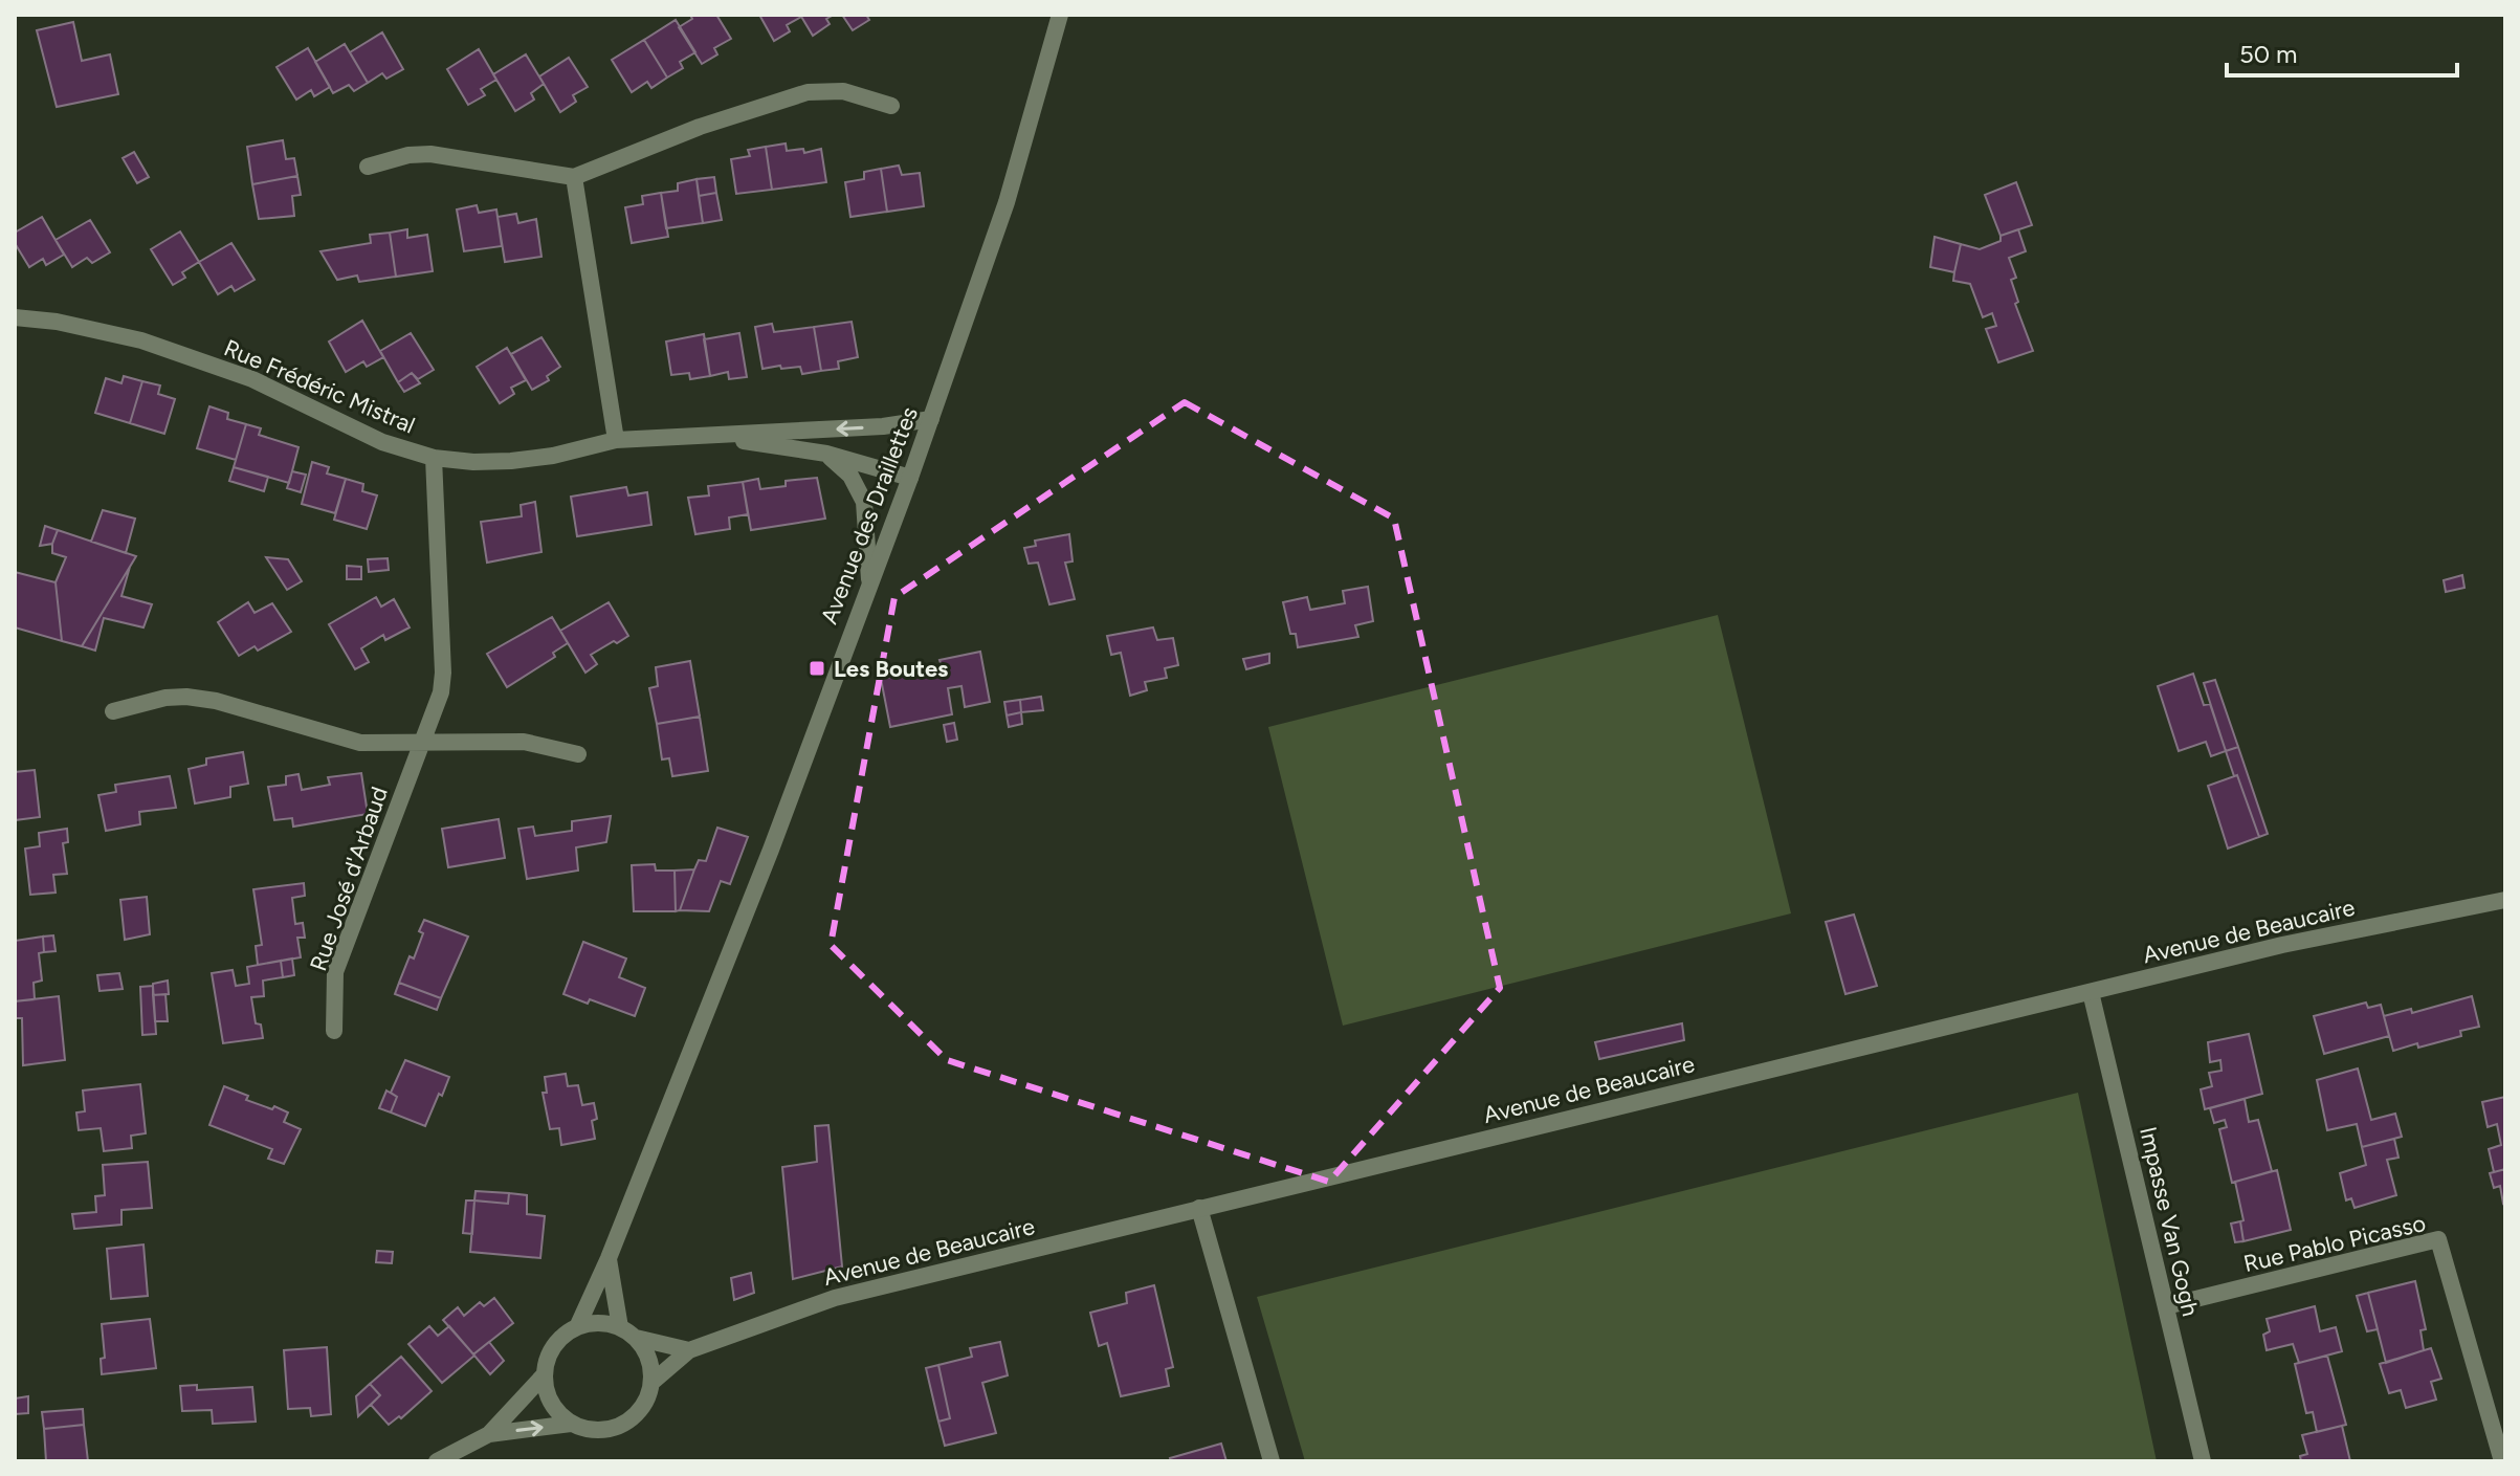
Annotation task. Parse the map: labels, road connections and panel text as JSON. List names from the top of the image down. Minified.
{"streets":{"street":["Rue Frédéric Mistral","Avenue des Draillettes","Rue José d'Arbaud","Avenue de Beaucaire","Impasse Van Gogh","Rue Pablo Picasso"]},"crossings":[["Rue Frédéric Mistral","Avenue des Draillettes"],["Rue Frédéric Mistral","Rue José d'Arbaud"],["Avenue des Draillettes","Avenue de Beaucaire"],["Avenue de Beaucaire","Impasse Van Gogh"],["Impasse Van Gogh","Rue Pablo Picasso"]],"places":{"transit":["Les Boutes"]},"scale_bar":"50 m"}
